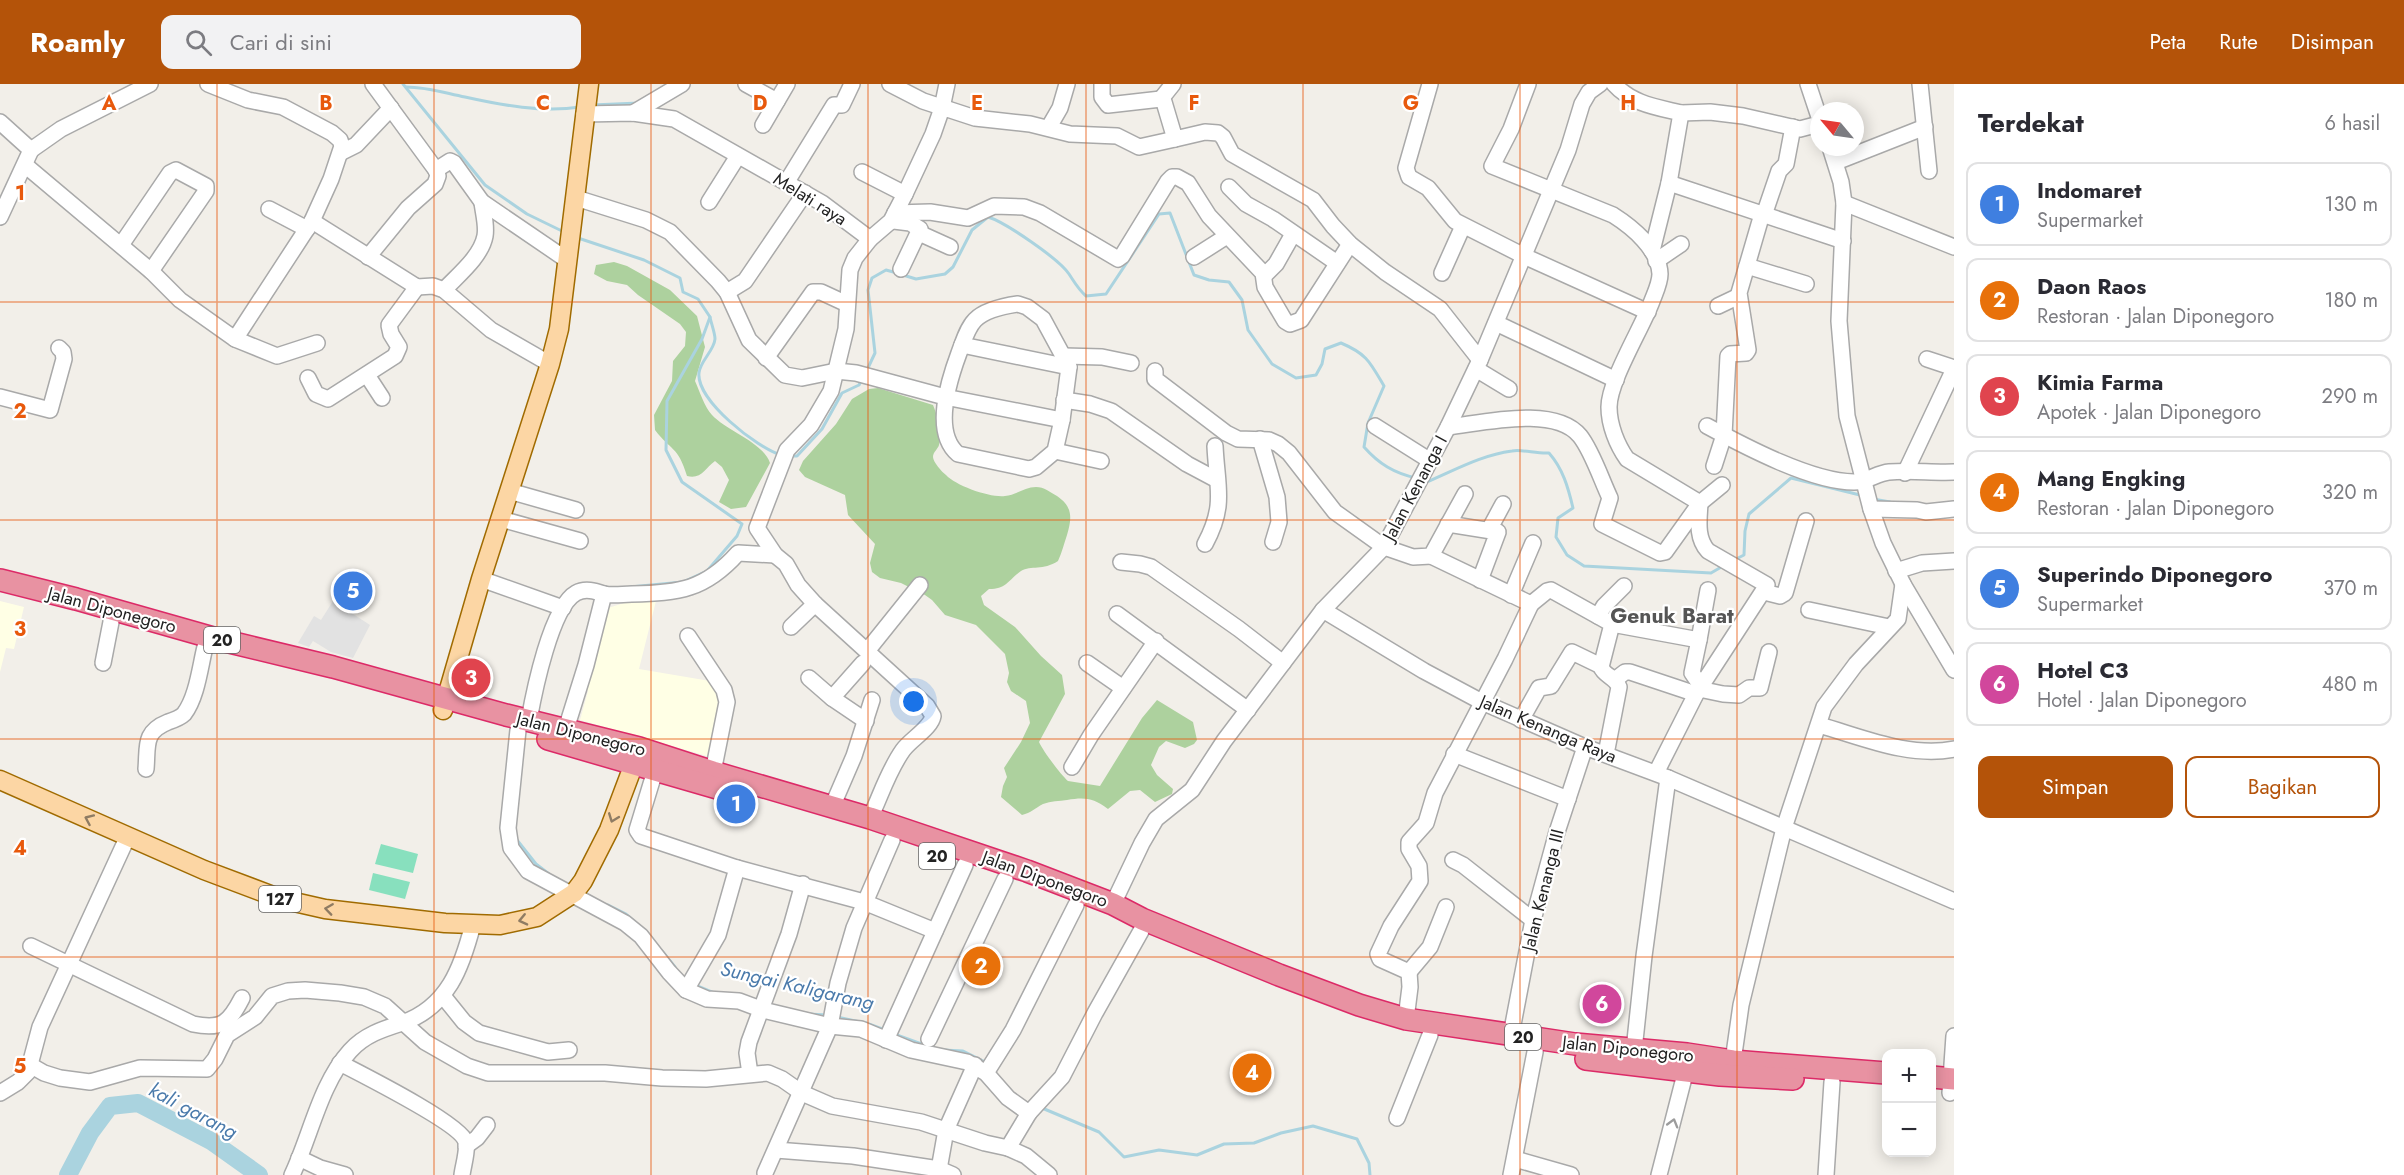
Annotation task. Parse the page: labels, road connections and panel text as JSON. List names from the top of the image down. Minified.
{"streets":{"highway":["Jalan Diponegoro","20"],"main road":["127"],"street":["Melati raya","Jalan Kenanga I","Jalan Kenanga Raya","Jalan Kenanga III"]},"crossings":[["Jalan Kenanga I","Jalan Diponegoro"],["Jalan Kenanga I","Jalan Kenanga Raya"],["Jalan Diponegoro","20"],["Jalan Diponegoro","Jalan Kenanga III"],["Jalan Kenanga Raya","Jalan Kenanga III"]],"districts":["Genuk Barat"],"water":["Sungai Kaligarang","kali garang"],"north":"top left","page":{"header":"Roamly","search":"Cari di sini","nav":["Peta","Rute","Disimpan"],"heading":["Terdekat","6 hasil"],"list":[{"mark":"1","name":"Indomaret","note":"Supermarket","value":"130 m"},{"mark":"2","name":"Daon Raos","note":"Restoran · Jalan Diponegoro","value":"180 m"},{"mark":"3","name":"Kimia Farma","note":"Apotek · Jalan Diponegoro","value":"290 m"},{"mark":"4","name":"Mang Engking","note":"Restoran · Jalan Diponegoro","value":"320 m"},{"mark":"5","name":"Superindo Diponegoro","note":"Supermarket","value":"370 m"},{"mark":"6","name":"Hotel C3","note":"Hotel · Jalan Diponegoro","value":"480 m"}],"pins":["5","3","1","2","6","4"],"buttons":["Simpan","Bagikan"],"map_buttons":["+","−"]},"grid":{"columns":["A","B","C","D","E","F","G","H"],"rows":["1","2","3","4","5"]}}
